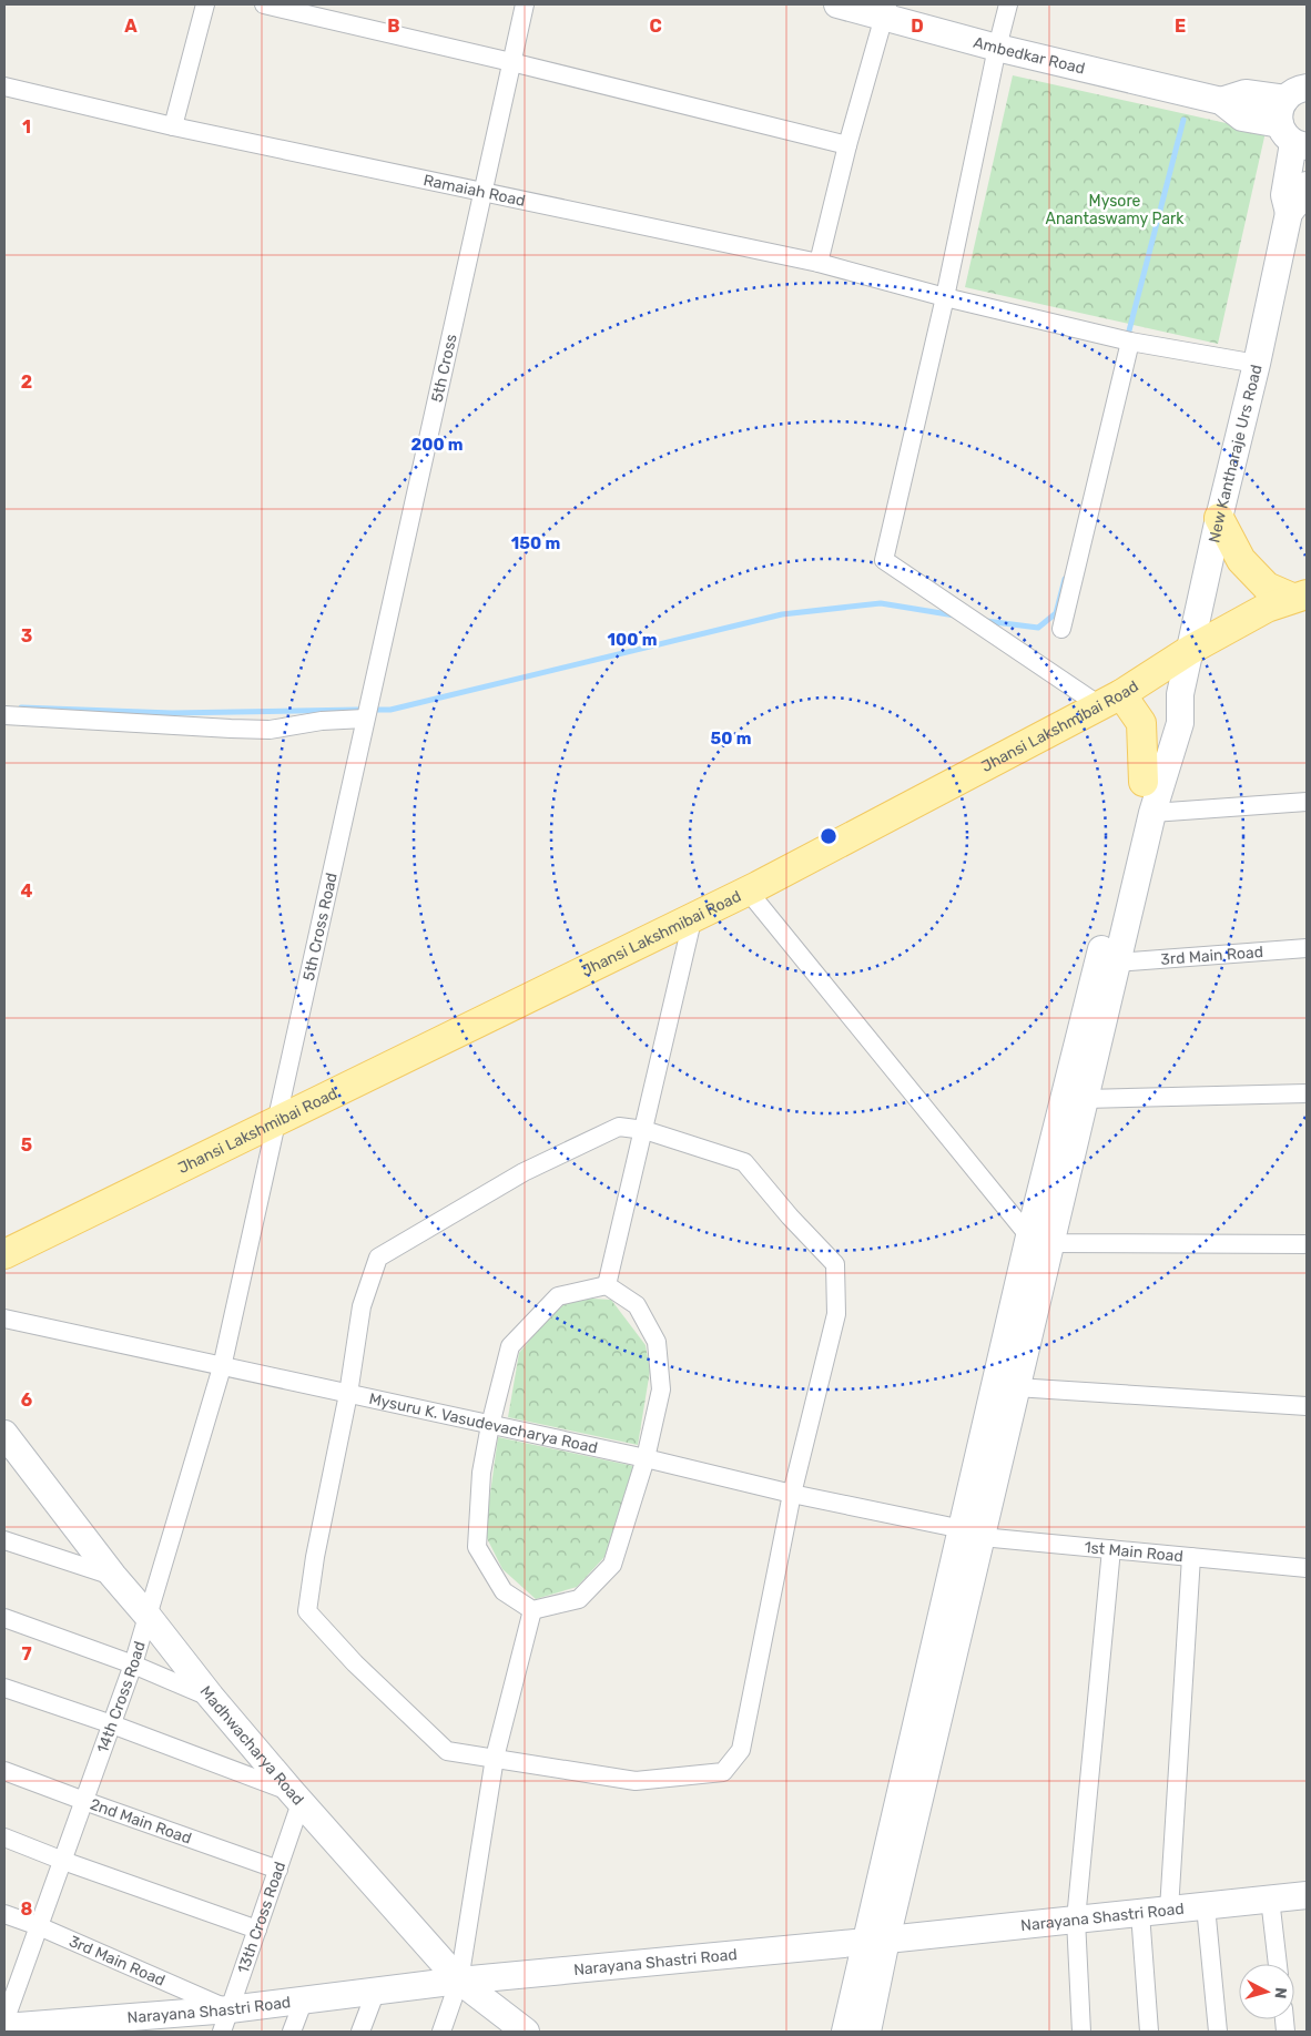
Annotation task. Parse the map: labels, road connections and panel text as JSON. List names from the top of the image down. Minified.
{"streets":{"main road":["Jhansi Lakshmibai Road"],"street":["Ambedkar Road","Ramaiah Road","5th Cross","New Kantharaje Urs Road","5th Cross Road","3rd Main Road","Mysuru K. Vasudevacharya Road","1st Main Road","14th Cross Road","Madhwacharya Road","2nd Main Road","13th Cross Road","Narayana Shastri Road"]},"crossings":[["Ambedkar Road","New Kantharaje Urs Road"],["Ramaiah Road","5th Cross"],["Ramaiah Road","New Kantharaje Urs Road"],["5th Cross","5th Cross Road"],["New Kantharaje Urs Road","Jhansi Lakshmibai Road"],["Jhansi Lakshmibai Road","5th Cross Road"],["5th Cross Road","Mysuru K. Vasudevacharya Road"],["5th Cross Road","14th Cross Road"],["3rd Main Road","14th Cross Road"],["3rd Main Road","13th Cross Road"],["3rd Main Road","Narayana Shastri Road"],["Mysuru K. Vasudevacharya Road","1st Main Road"],["Mysuru K. Vasudevacharya Road","14th Cross Road"],["14th Cross Road","Madhwacharya Road"],["14th Cross Road","2nd Main Road"],["Madhwacharya Road","13th Cross Road"],["Madhwacharya Road","Narayana Shastri Road"],["2nd Main Road","13th Cross Road"],["13th Cross Road","Narayana Shastri Road"]],"parks":["Mysore Anantaswamy Park"],"north":"right","grid":{"columns":["A","B","C","D","E"],"rows":["1","2","3","4","5","6","7","8"]},"rings":["200 m","150 m","100 m","50 m"]}
